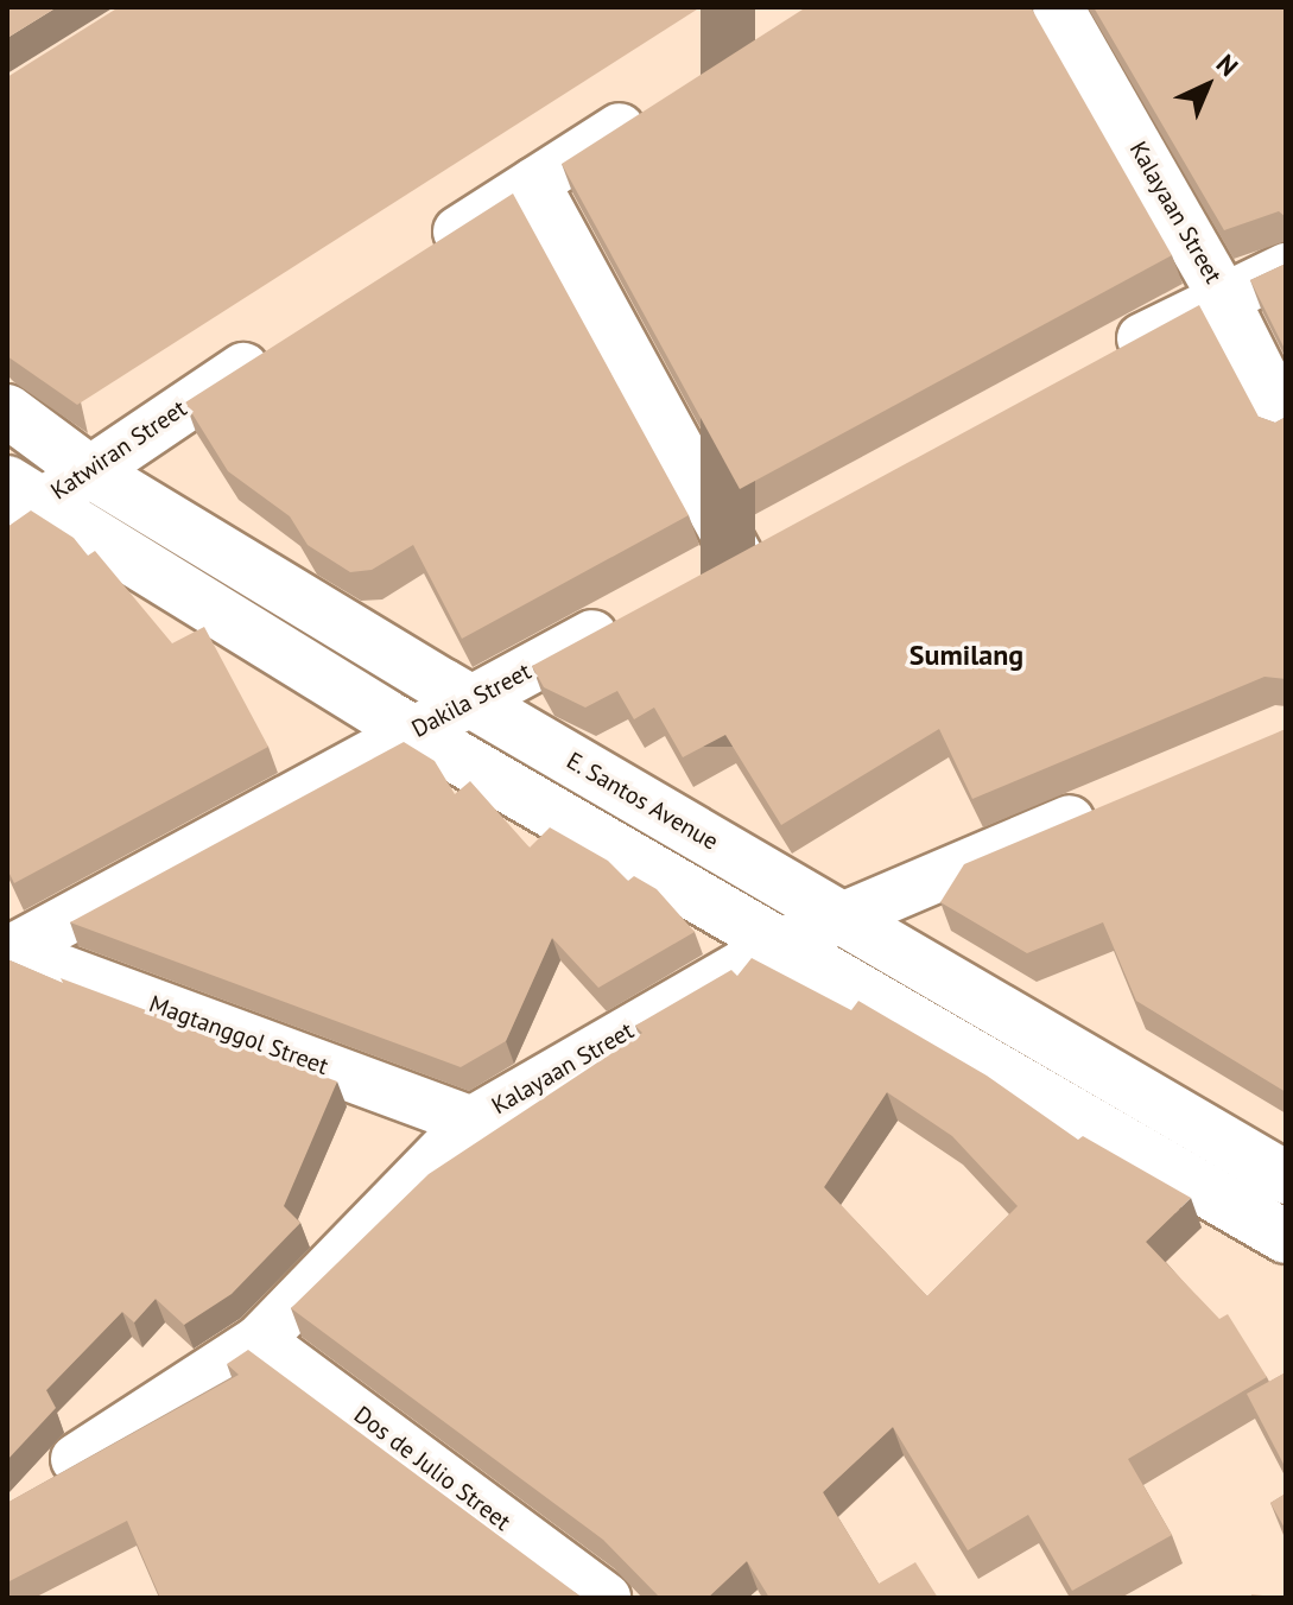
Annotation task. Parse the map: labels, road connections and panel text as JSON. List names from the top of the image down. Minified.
{"streets":{"street":["Kalayaan Street","Katwiran Street","Dakila Street","E. Santos Avenue","Magtanggol Street","Dos de Julio Street"]},"crossings":[["Kalayaan Street","E. Santos Avenue"],["Kalayaan Street","Magtanggol Street"],["Kalayaan Street","Dos de Julio Street"],["Katwiran Street","E. Santos Avenue"],["Dakila Street","E. Santos Avenue"],["Dakila Street","Magtanggol Street"]],"districts":["Sumilang"],"north":"top right"}
